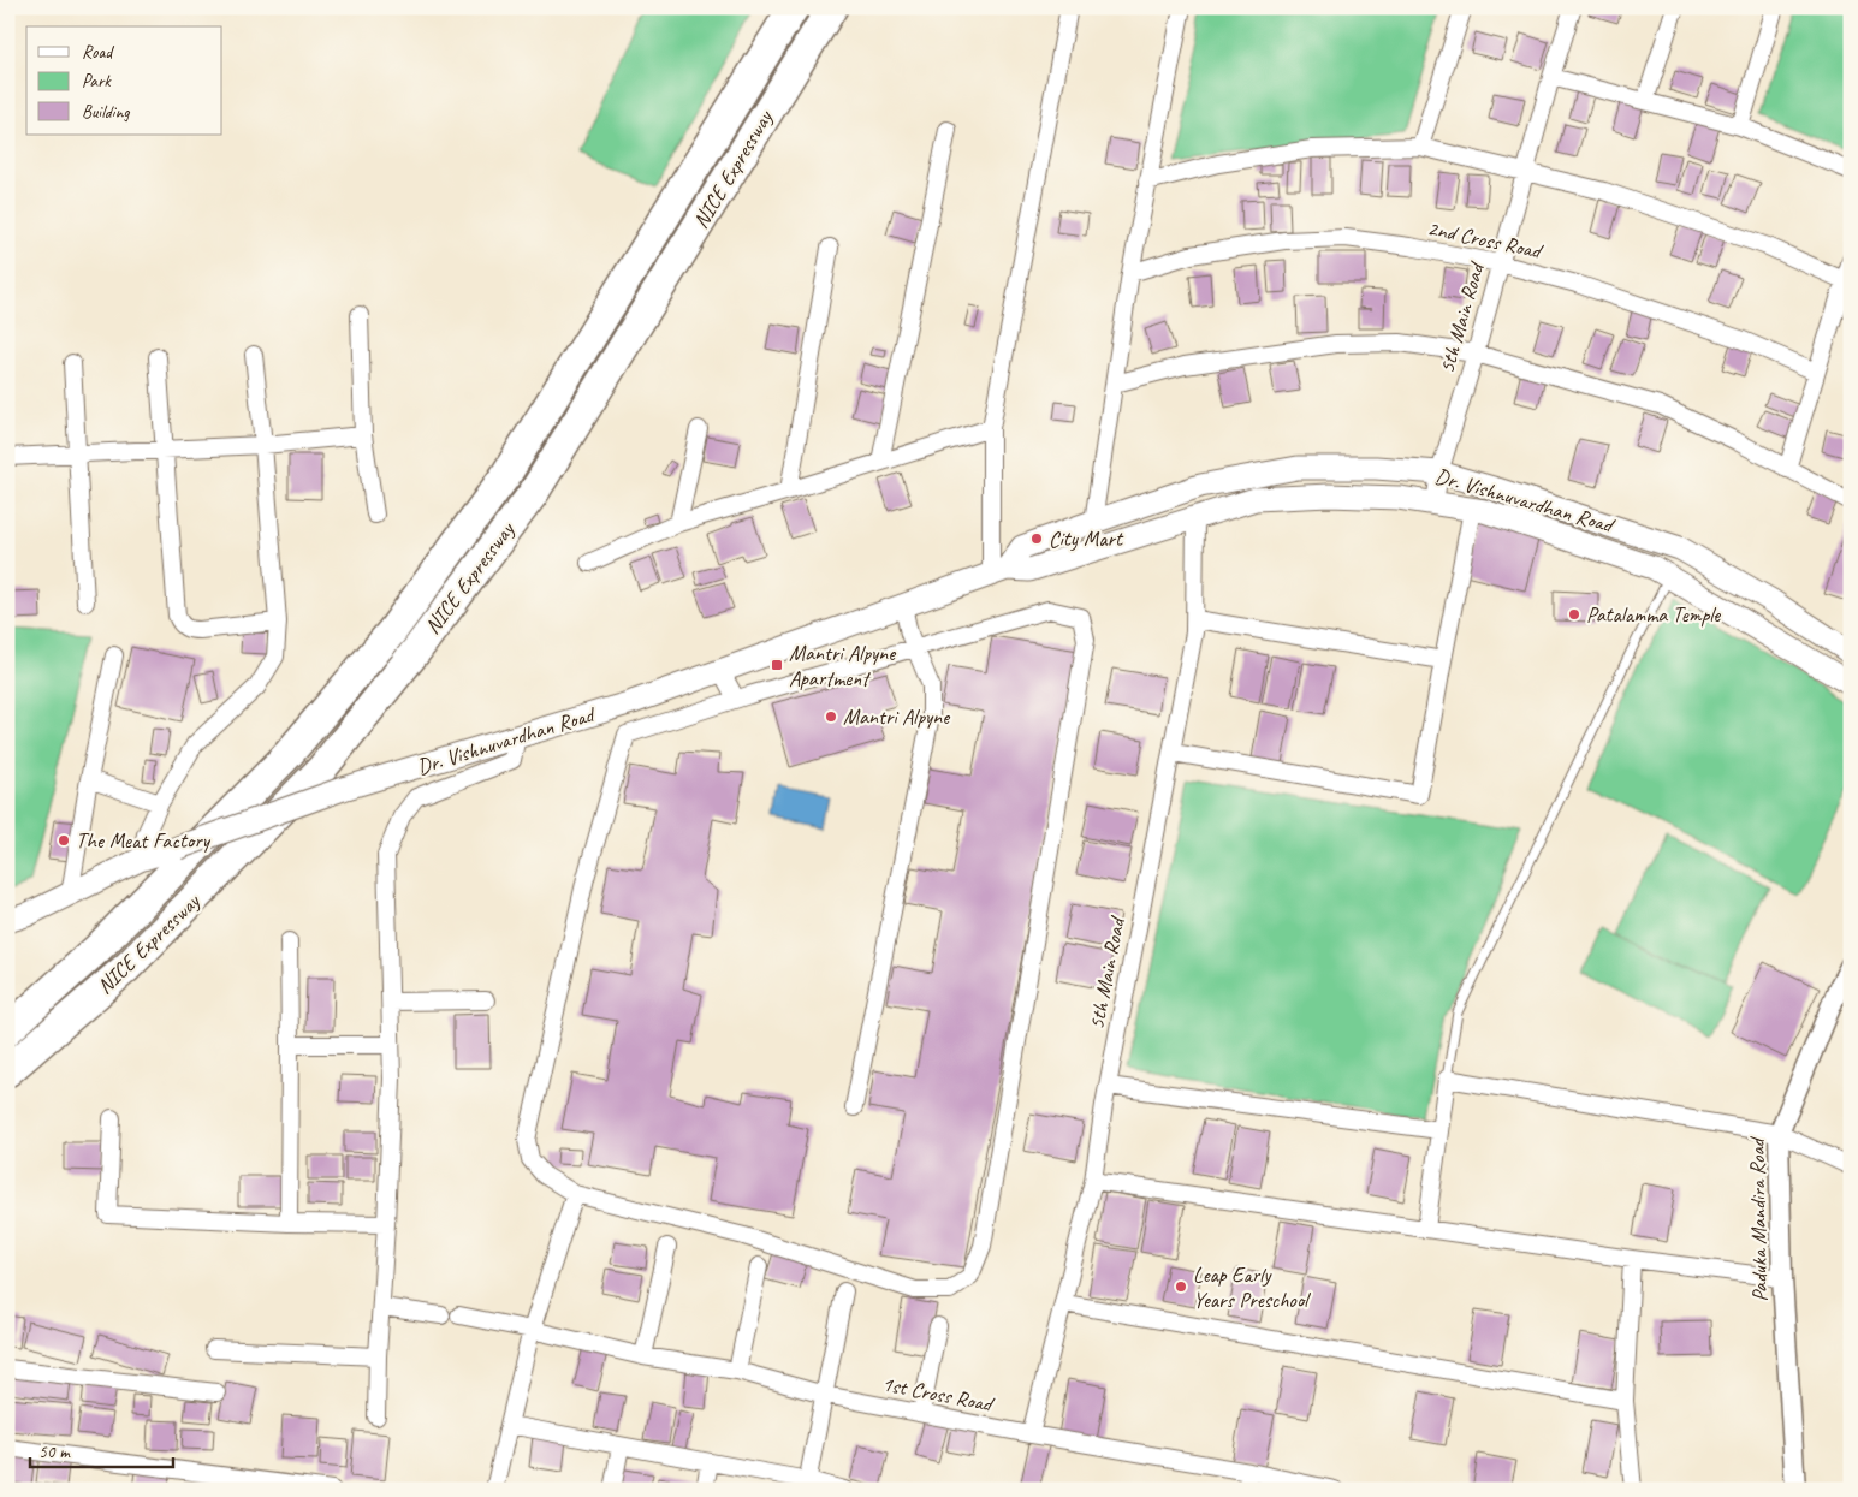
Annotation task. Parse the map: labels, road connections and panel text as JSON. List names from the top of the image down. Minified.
{"streets":{"highway":["NICE Expressway"],"main road":["Dr. Vishnuvardhan Road"],"street":["2nd Cross Road","5th Main Road","Paduka Mandira Road","1st Cross Road"]},"crossings":[["2nd Cross Road","5th Main Road"],["5th Main Road","Dr. Vishnuvardhan Road"],["5th Main Road","1st Cross Road"]],"places":{"other":["City Mart","Patalamma Temple","Mantri Alpyne","The Meat Factory","Leap Early Years Preschool"],"transit":["Mantri Alpyne Apartment"]},"legend":["Road","Park","Building"],"scale_bar":"50 m"}
